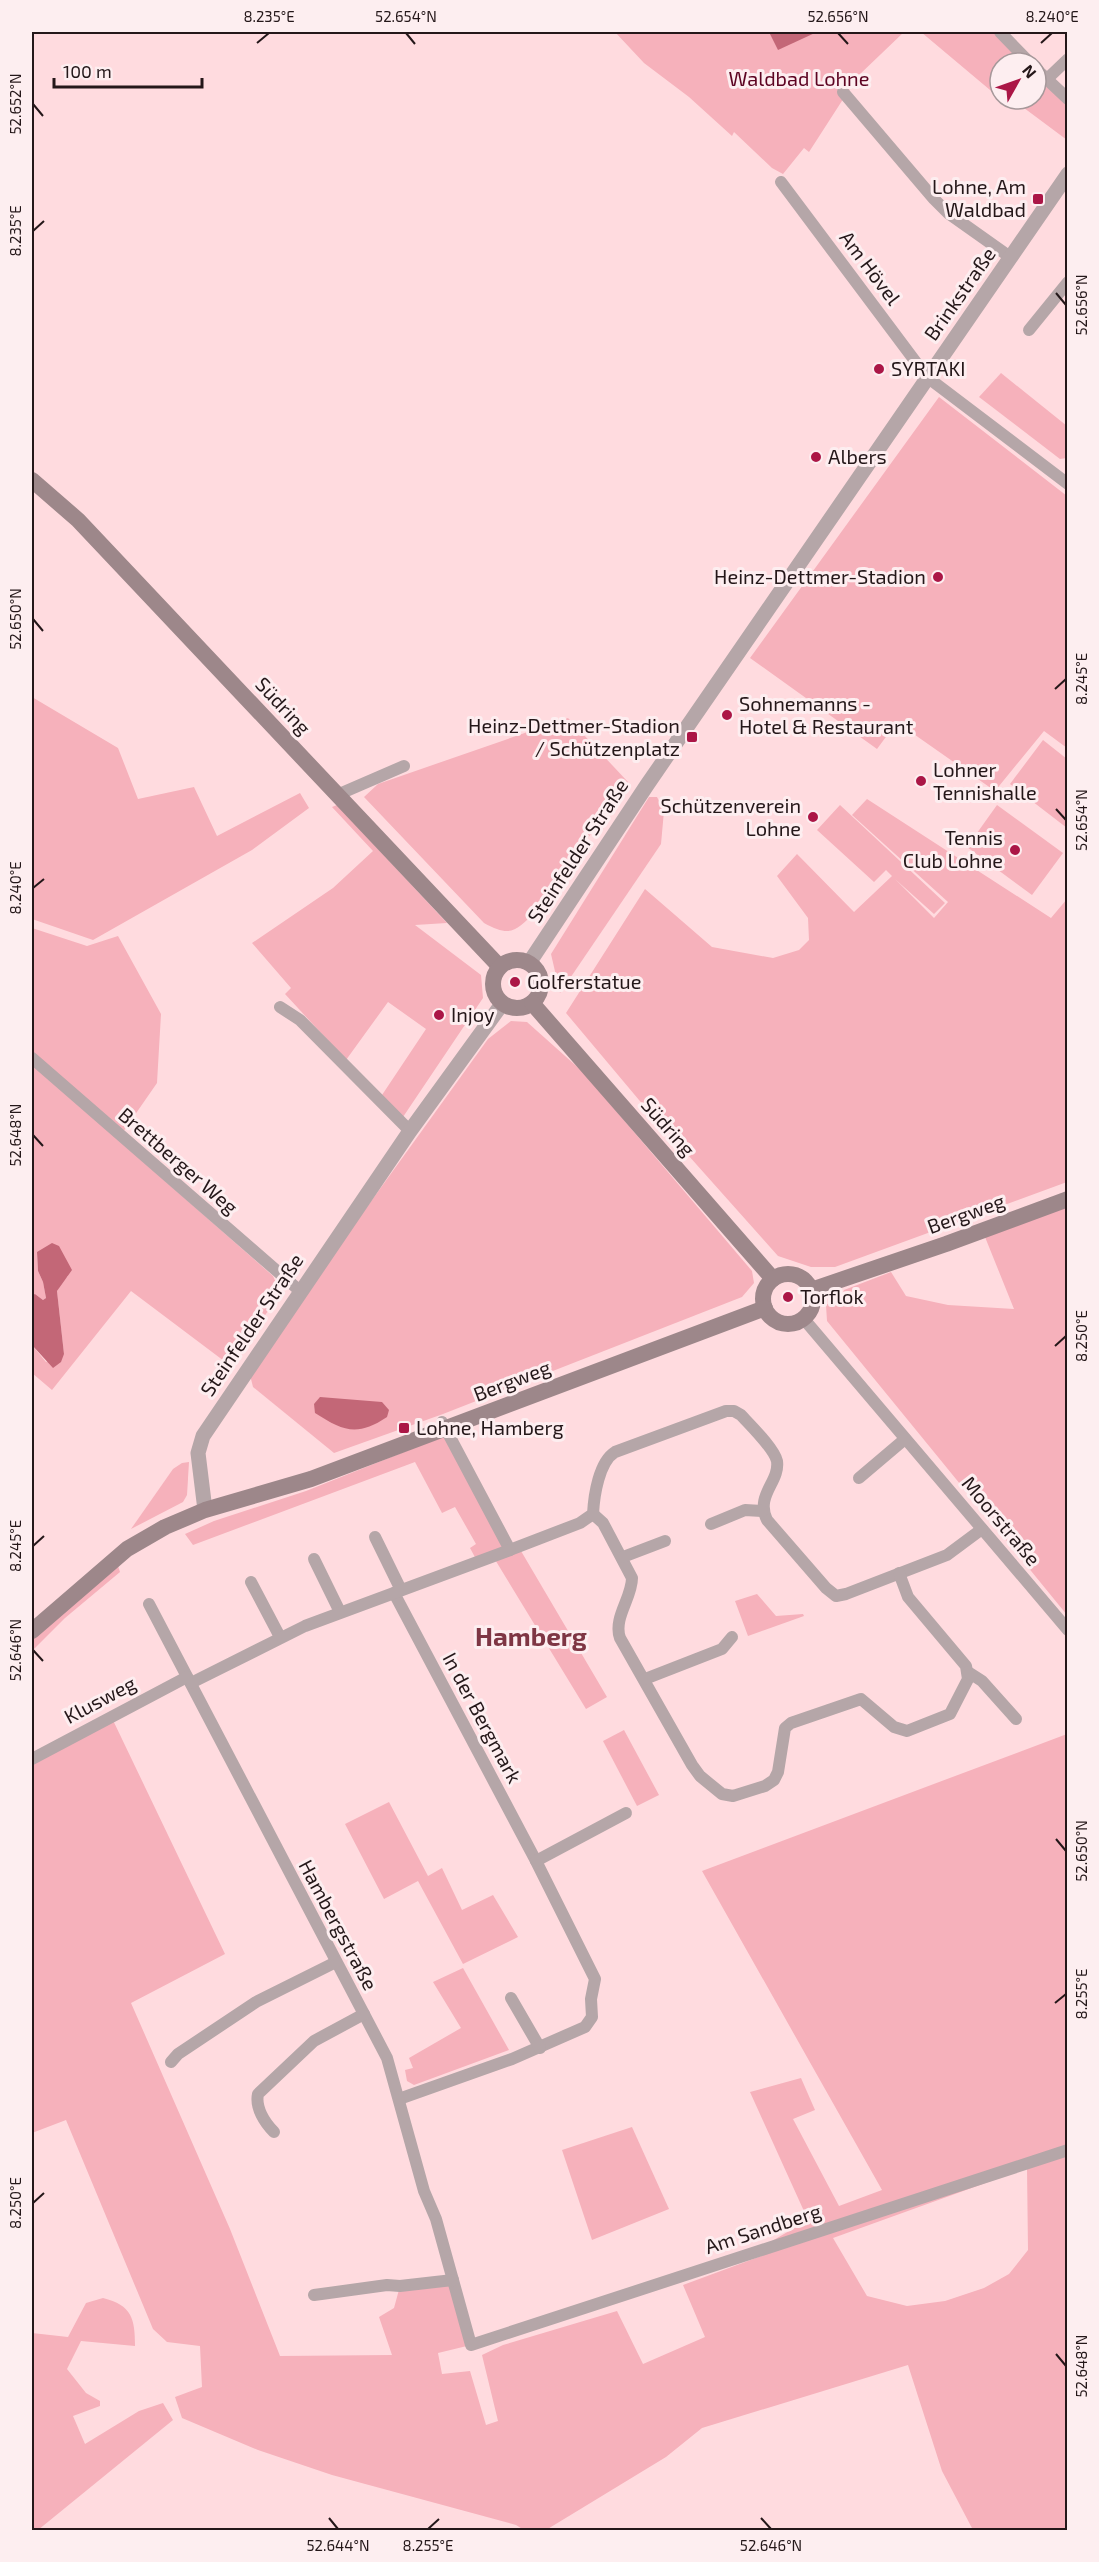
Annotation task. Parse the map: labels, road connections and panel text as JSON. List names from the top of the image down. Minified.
{"streets":{"main road":["Südring","Bergweg"],"street":["Am Hövel","Brinkstraße","Steinfelder Straße","Brettberger Weg","Moorstraße","Klusweg","In der Bergmark","Hambergstraße","Am Sandberg"]},"crossings":[["Am Hövel","Brinkstraße"],["Am Hövel","Steinfelder Straße"],["Brinkstraße","Steinfelder Straße"],["Südring","Steinfelder Straße"],["Südring","Bergweg"],["Südring","Moorstraße"],["Steinfelder Straße","Brettberger Weg"],["Steinfelder Straße","Bergweg"],["Bergweg","Moorstraße"],["Klusweg","Hambergstraße"],["In der Bergmark","Hambergstraße"],["Hambergstraße","Am Sandberg"]],"districts":["Hamberg"],"parks":["Waldbad Lohne"],"places":{"transit":["Lohne, Am Waldbad","Heinz-Dettmer-Stadion / Schützenplatz","Lohne, Hamberg"],"other":["SYRTAKI","Albers","Heinz-Dettmer-Stadion","Sohnemanns - Hotel & Restaurant","Lohner Tennishalle","Schützenverein Lohne","Tennis Club Lohne","Golferstatue","Injoy","Torflok"]},"scale_bar":"100 m","north":"top right","coordinates":["8.235°E","52.654°N","52.656°N","8.240°E","52.652°N","52.650°N","8.245°E","52.648°N","8.250°E","52.646°N","8.255°E","52.644°N"]}
